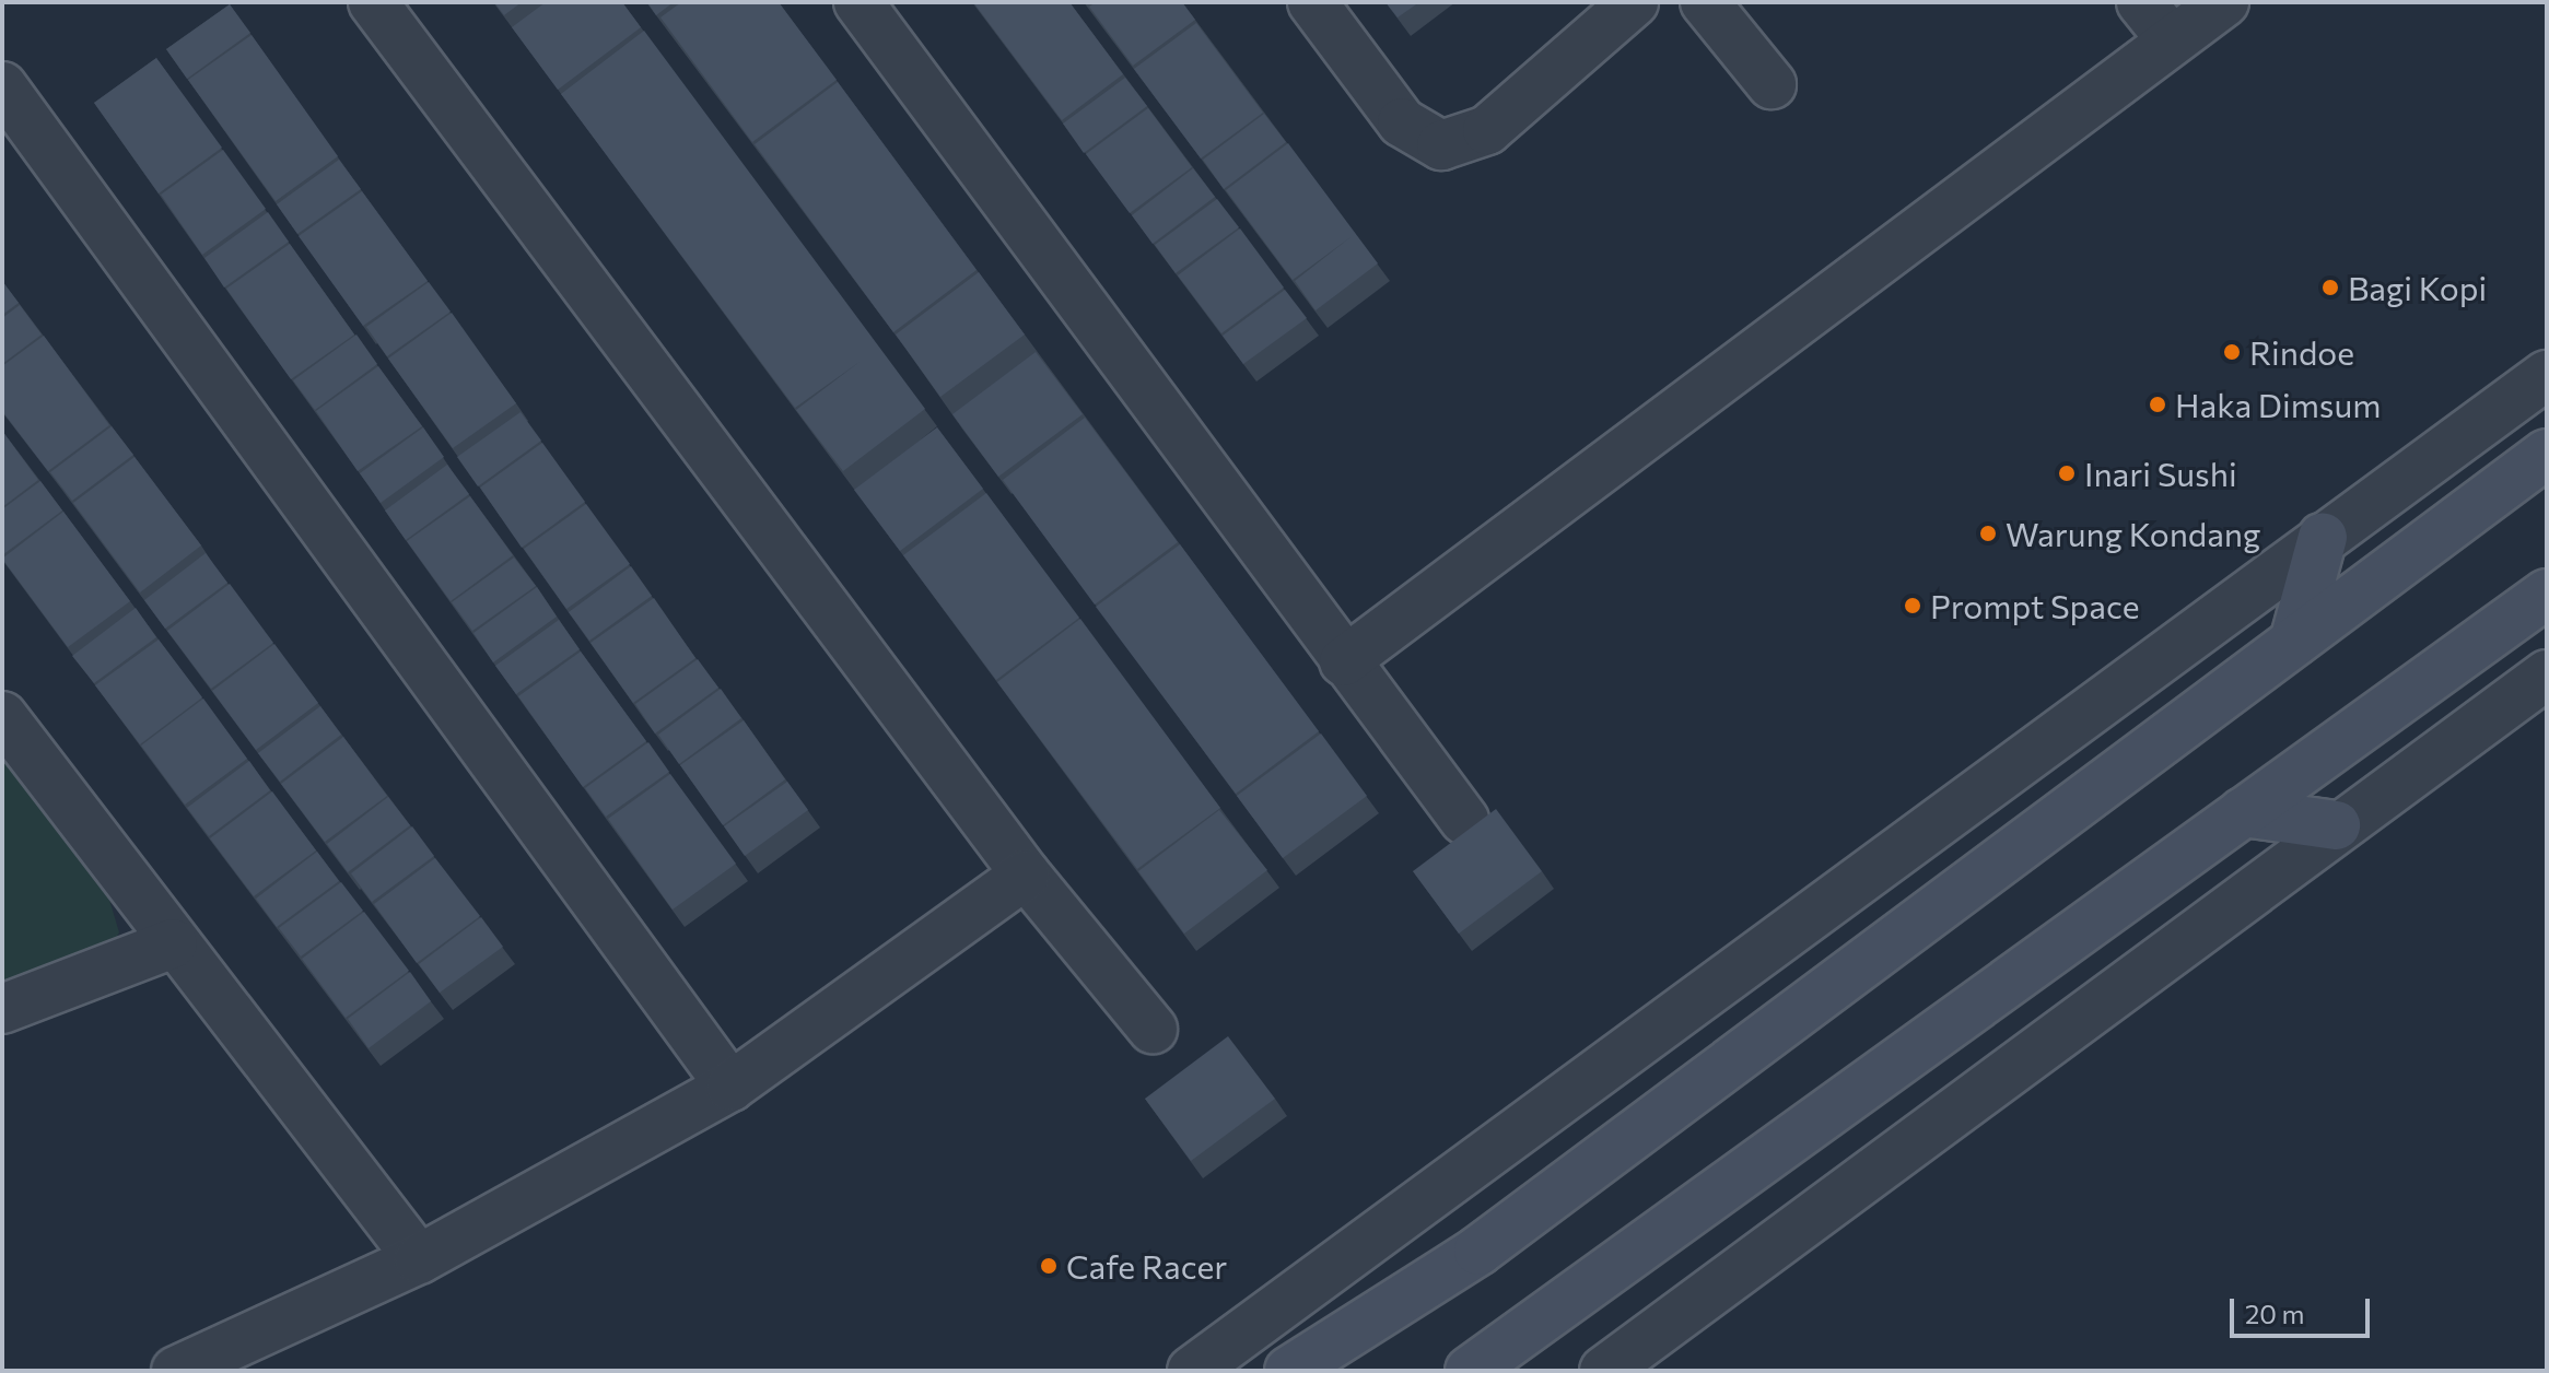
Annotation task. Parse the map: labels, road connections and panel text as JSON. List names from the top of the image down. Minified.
{"places":["Bagi Kopi","Rindoe","Haka Dimsum","Inari Sushi","Warung Kondang","Prompt Space","Cafe Racer"],"scale_bar":"20 m"}
